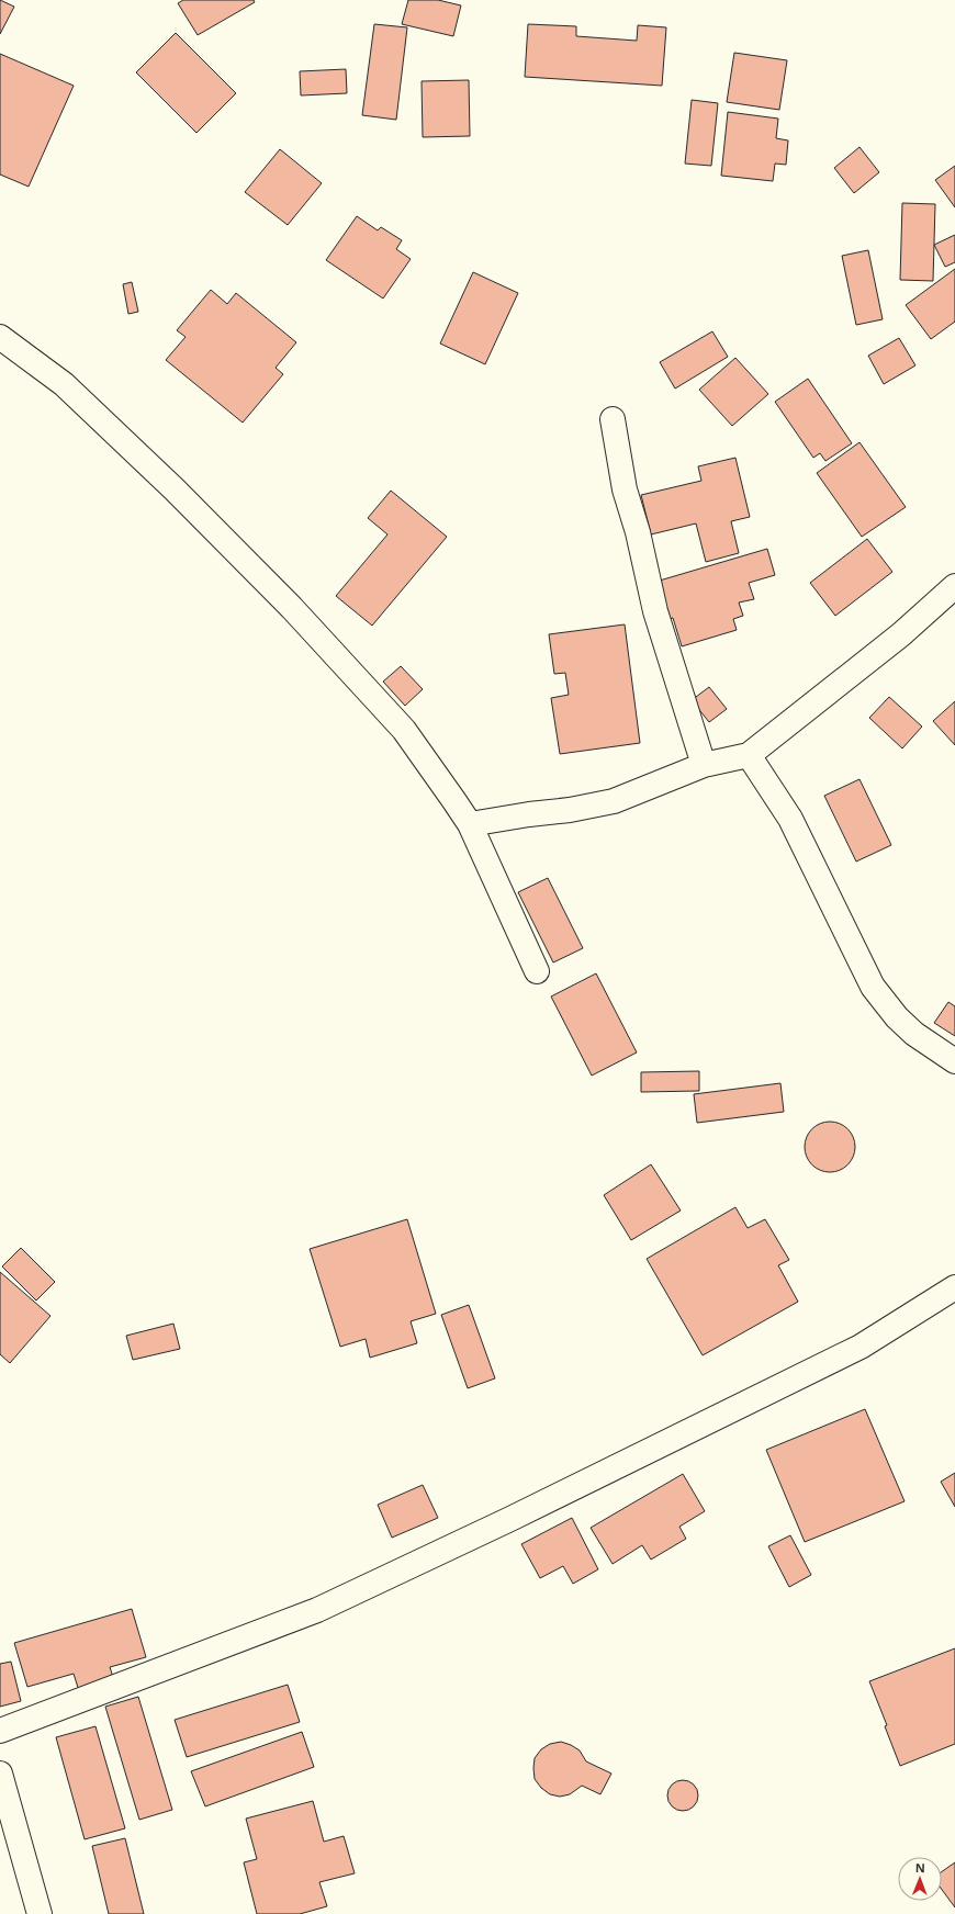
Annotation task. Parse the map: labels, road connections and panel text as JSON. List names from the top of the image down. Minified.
{"north":"top"}
